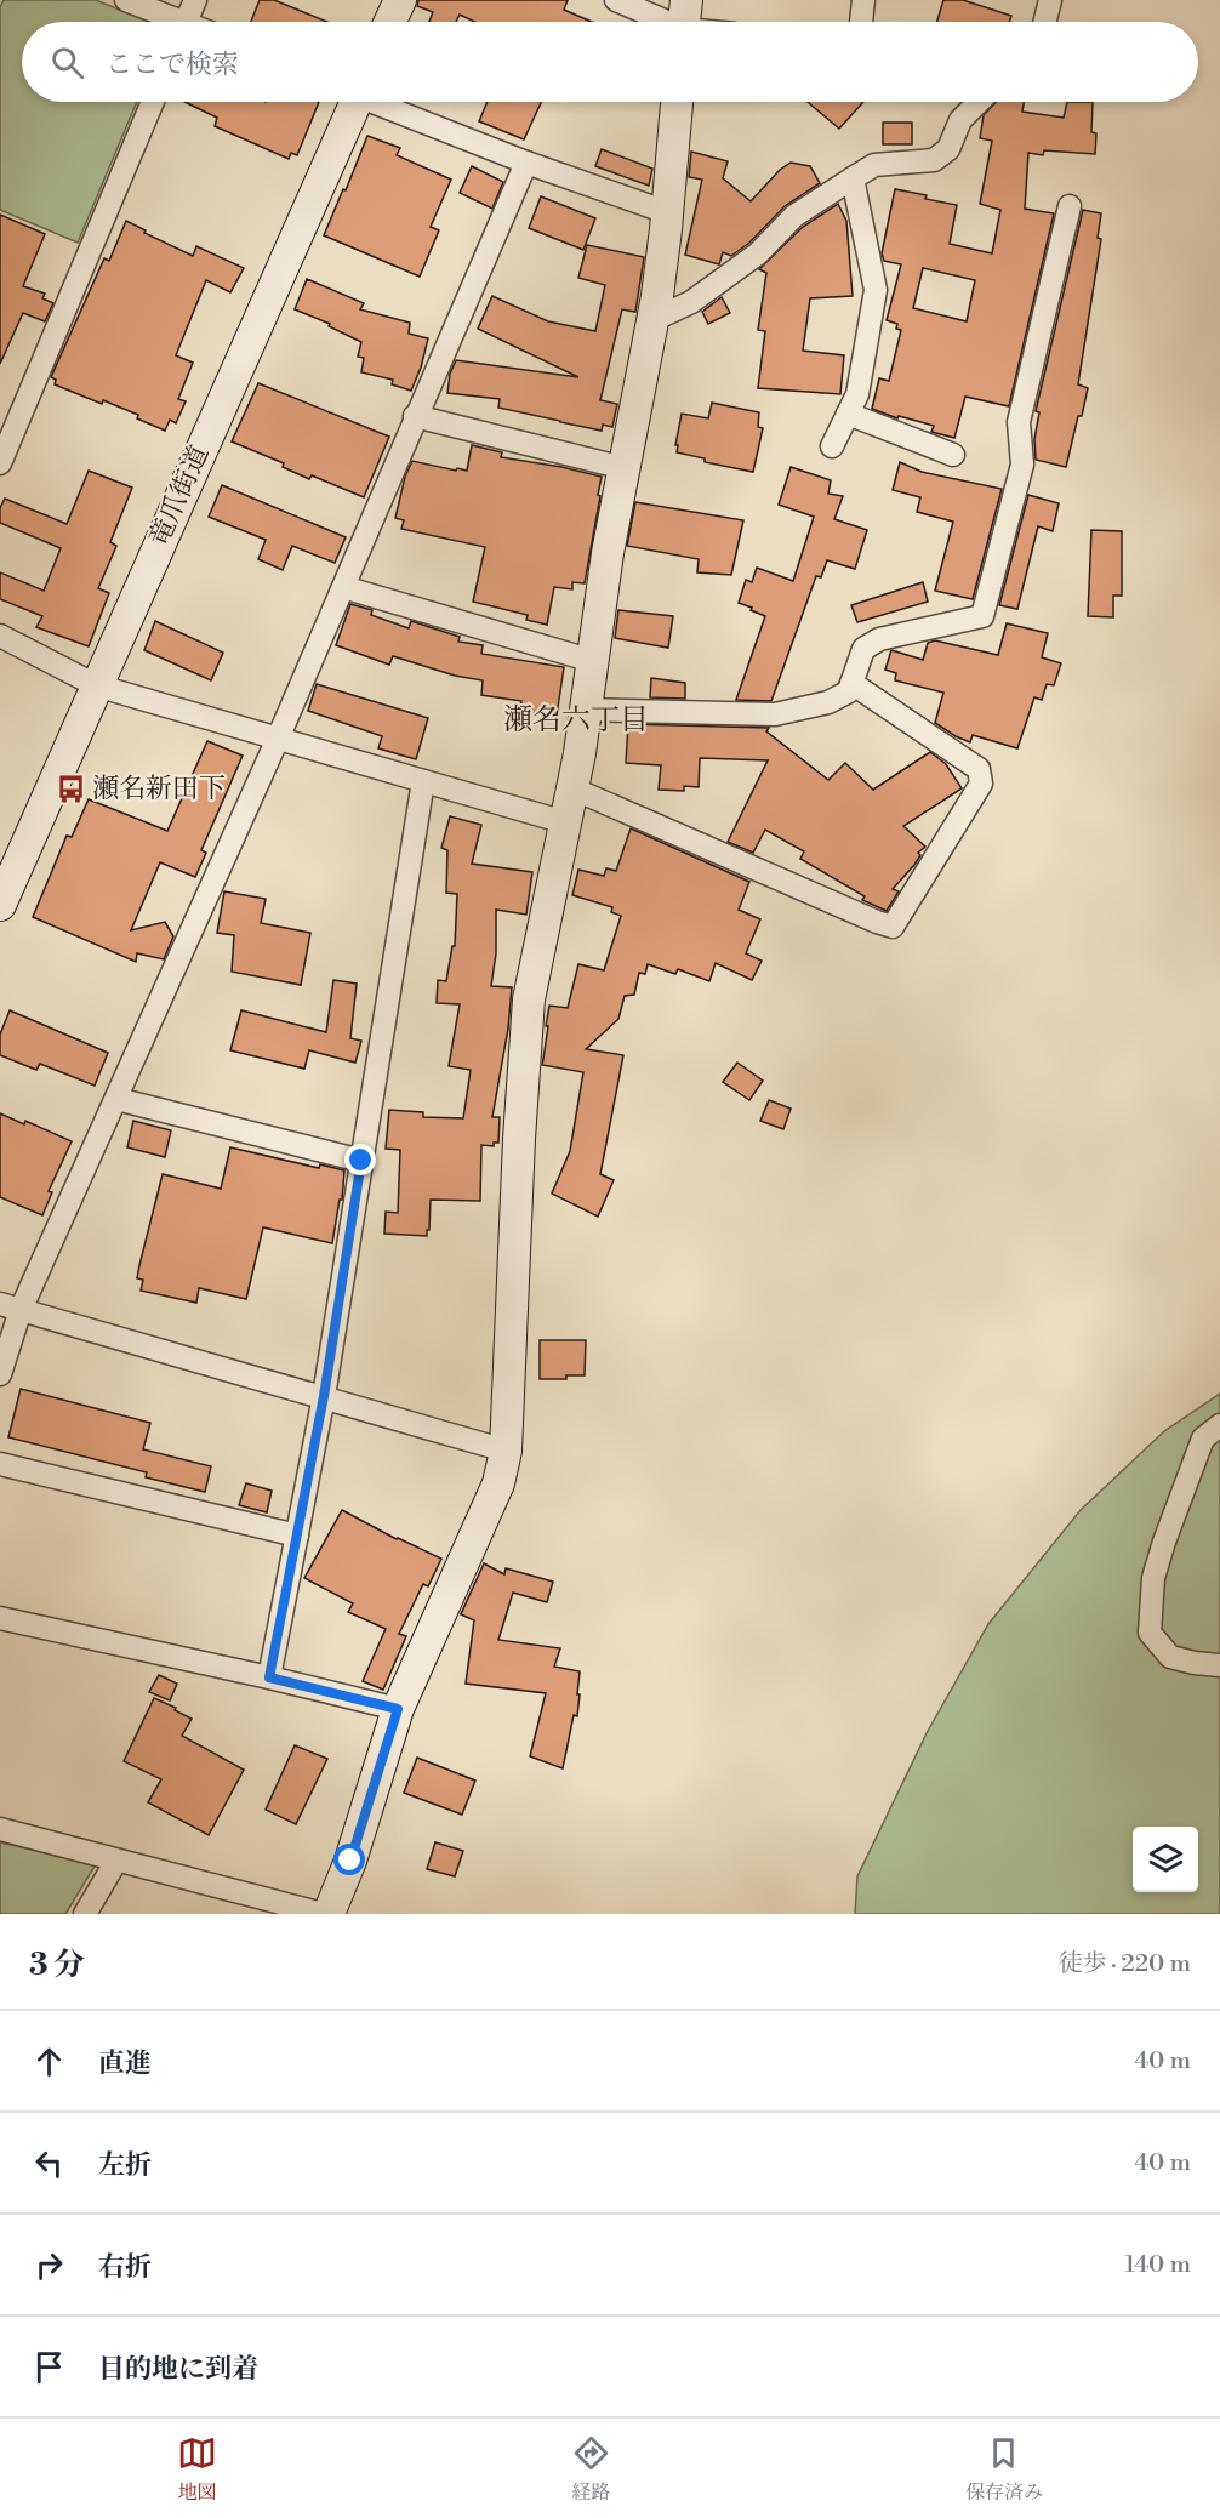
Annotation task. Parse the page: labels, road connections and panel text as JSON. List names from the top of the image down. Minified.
{"streets":{"street":["竜爪街道"]},"districts":["瀬名六丁目"],"places":{"bus stop":["瀬名新田下"]},"page":{"search":"ここで検索","heading":["3 分","徒歩 · 220 m"],"list":[["直進","40 m"],["左折","40 m"],["右折","140 m"],"目的地に到着"],"nav":["地図","経路","保存済み"]}}
